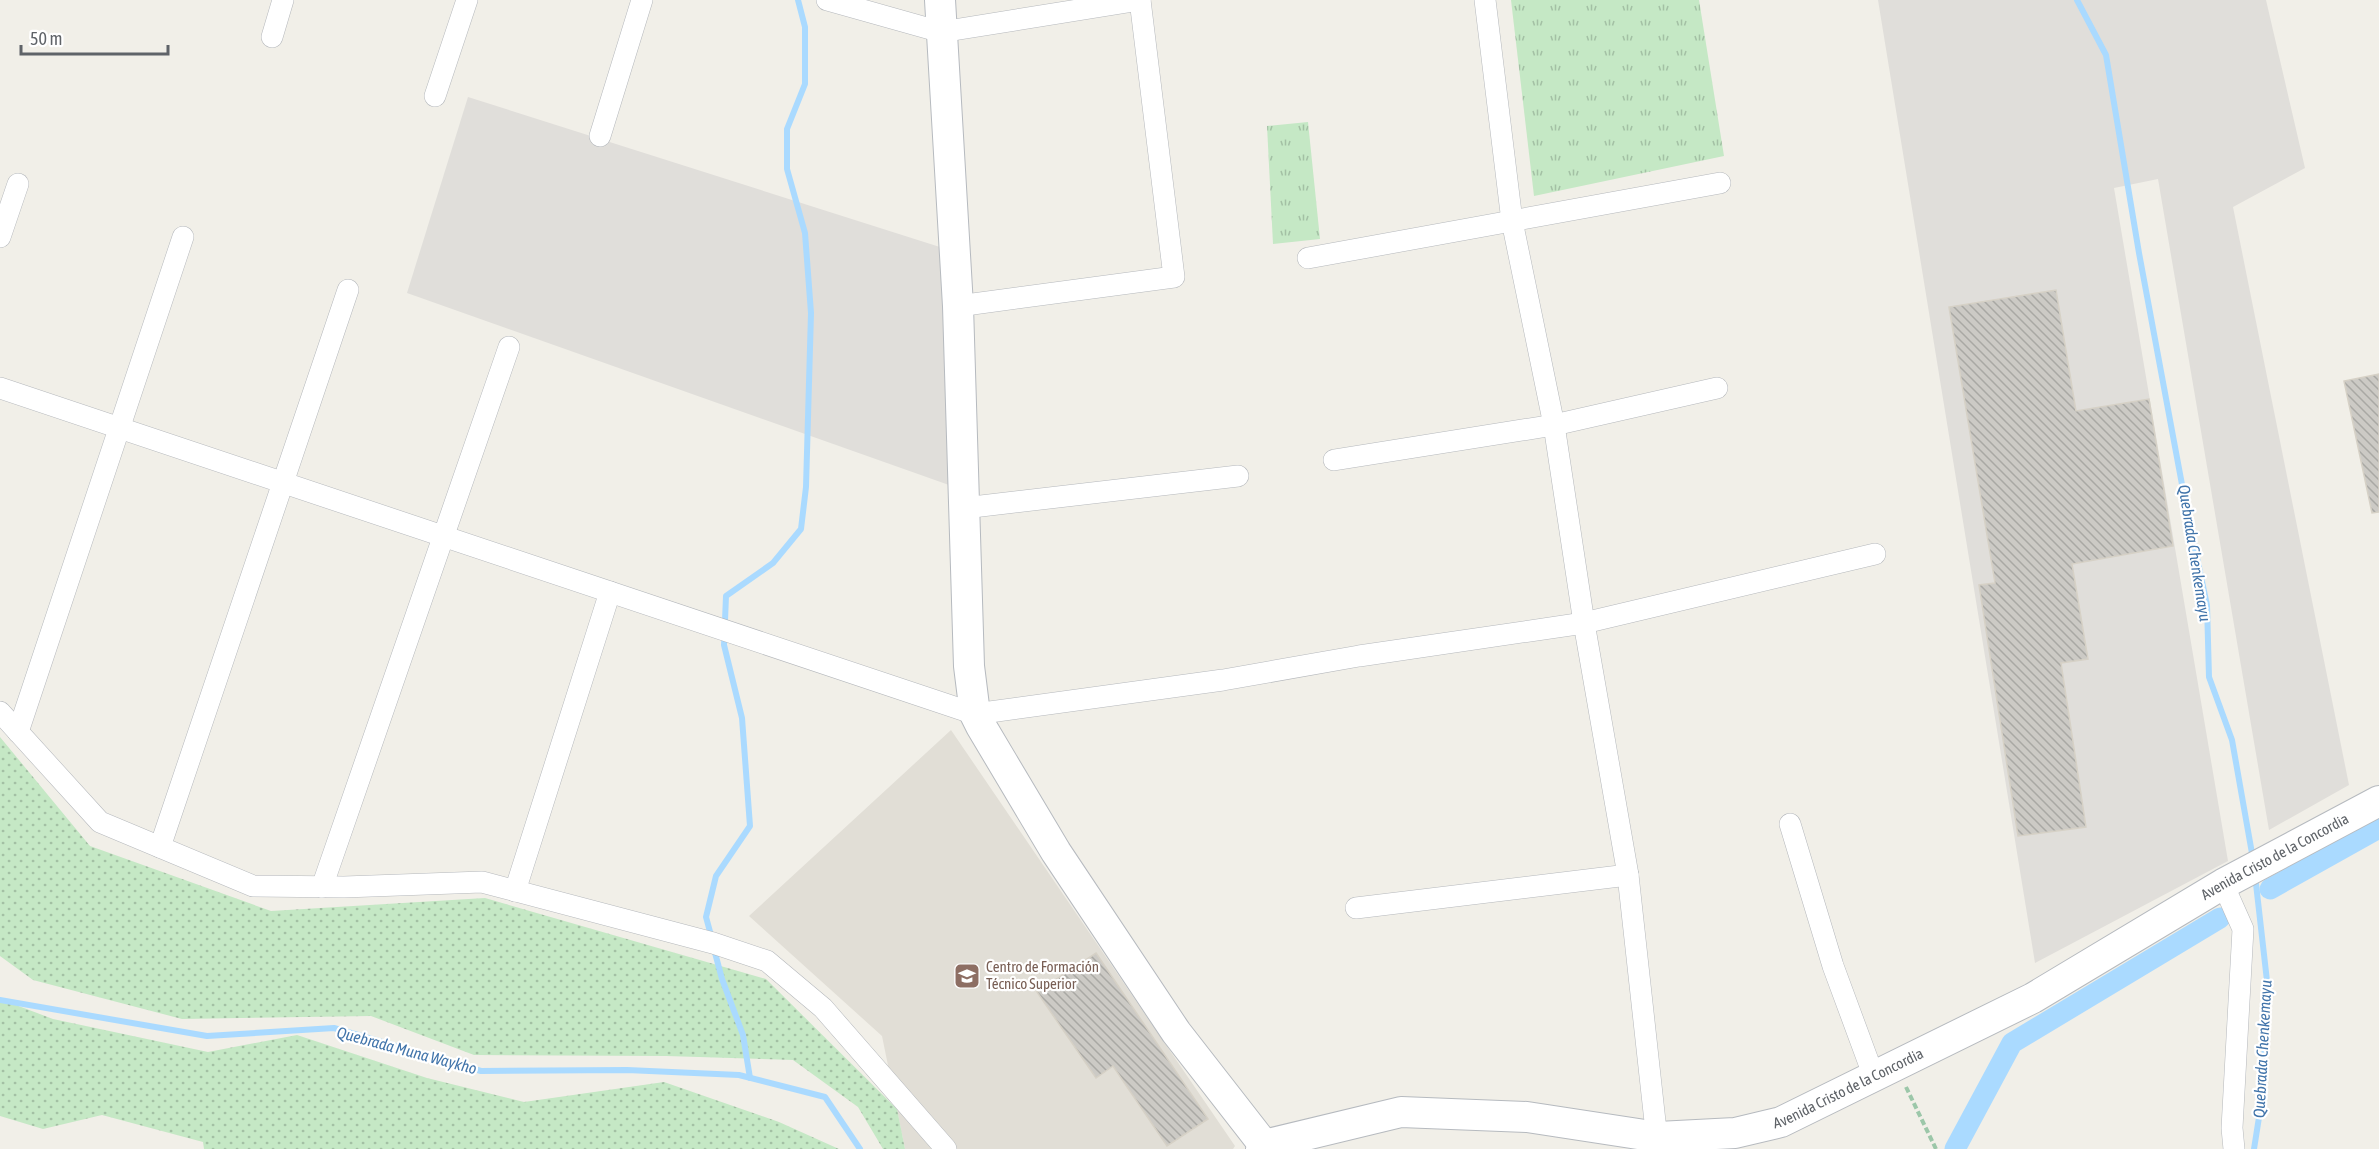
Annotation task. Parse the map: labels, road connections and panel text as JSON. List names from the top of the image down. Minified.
{"streets":{"street":["Avenida Cristo de la Concordia"]},"water":["Quebrada Chenkemayu","Quebrada Muna Waykho"],"places":{"school or university":["Centro de Formación Técnico Superior"]},"scale_bar":"50 m"}
